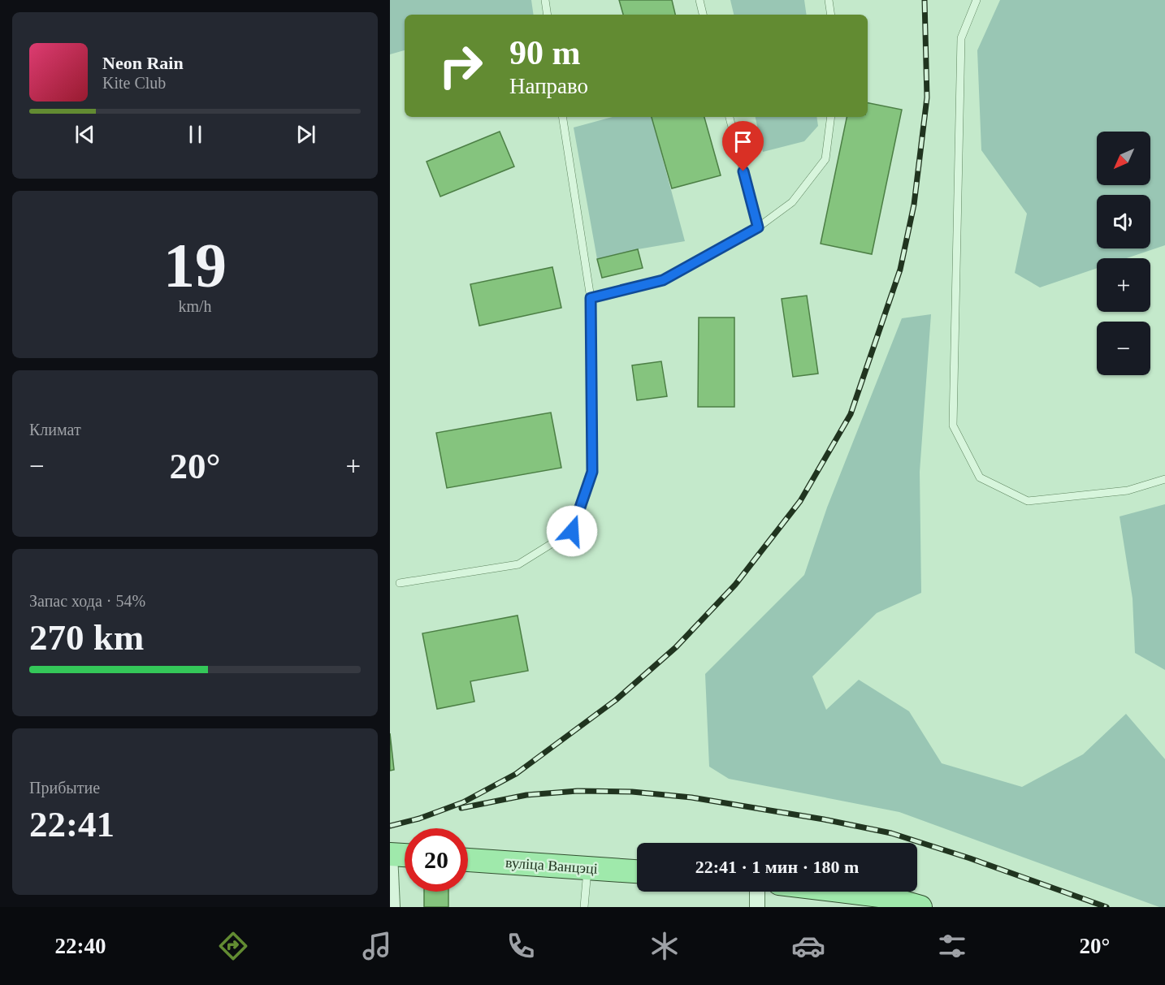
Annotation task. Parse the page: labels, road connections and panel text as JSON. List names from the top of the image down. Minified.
{"streets":{"main road":["вуліца Ванцэці"]},"north":"bottom left","page":{"turn":["90 m","Направо"],"song":["Neon Rain","Kite Club"],"map_buttons":["+","−"],"tile":[["19","km/h"],"Климат",["Запас хода · 54%","270 km"],["Прибытие","22:41"]],"heat":["−","20°","+"],"limit":"20","trip":"22:41 · 1 мин · 180 m","tabs":["22:40","20°"]}}
